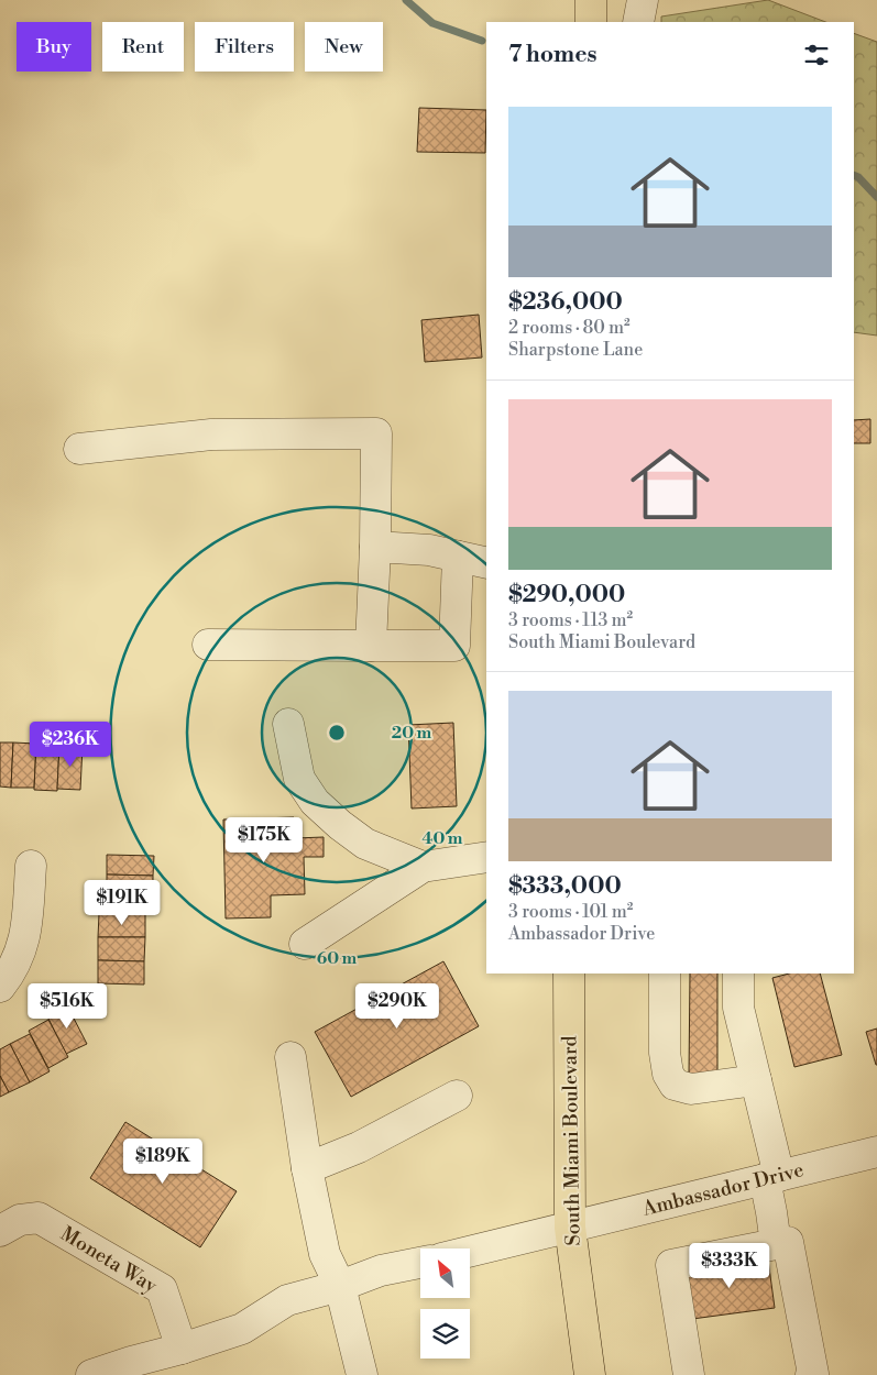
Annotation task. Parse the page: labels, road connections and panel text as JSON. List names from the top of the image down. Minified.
{"streets":{"main road":["South Miami Boulevard"],"street":["Ambassador Drive","Moneta Way"]},"crossings":[["South Miami Boulevard","Ambassador Drive"]],"north":"top left","page":{"chip":["Buy","Rent","Filters","New"],"heading":"7 homes","list":[{"name":"$236,000","note":"2 rooms · 80 m² · Sharpstone Lane"},{"name":"$290,000","note":"3 rooms · 113 m² · South Miami Boulevard"},{"name":"$333,000","note":"3 rooms · 101 m² · Ambassador Drive"}],"price":["$236K","$175K","$191K","$516K","$290K","$189K","$333K"]},"rings":["20 m","40 m","60 m"]}
